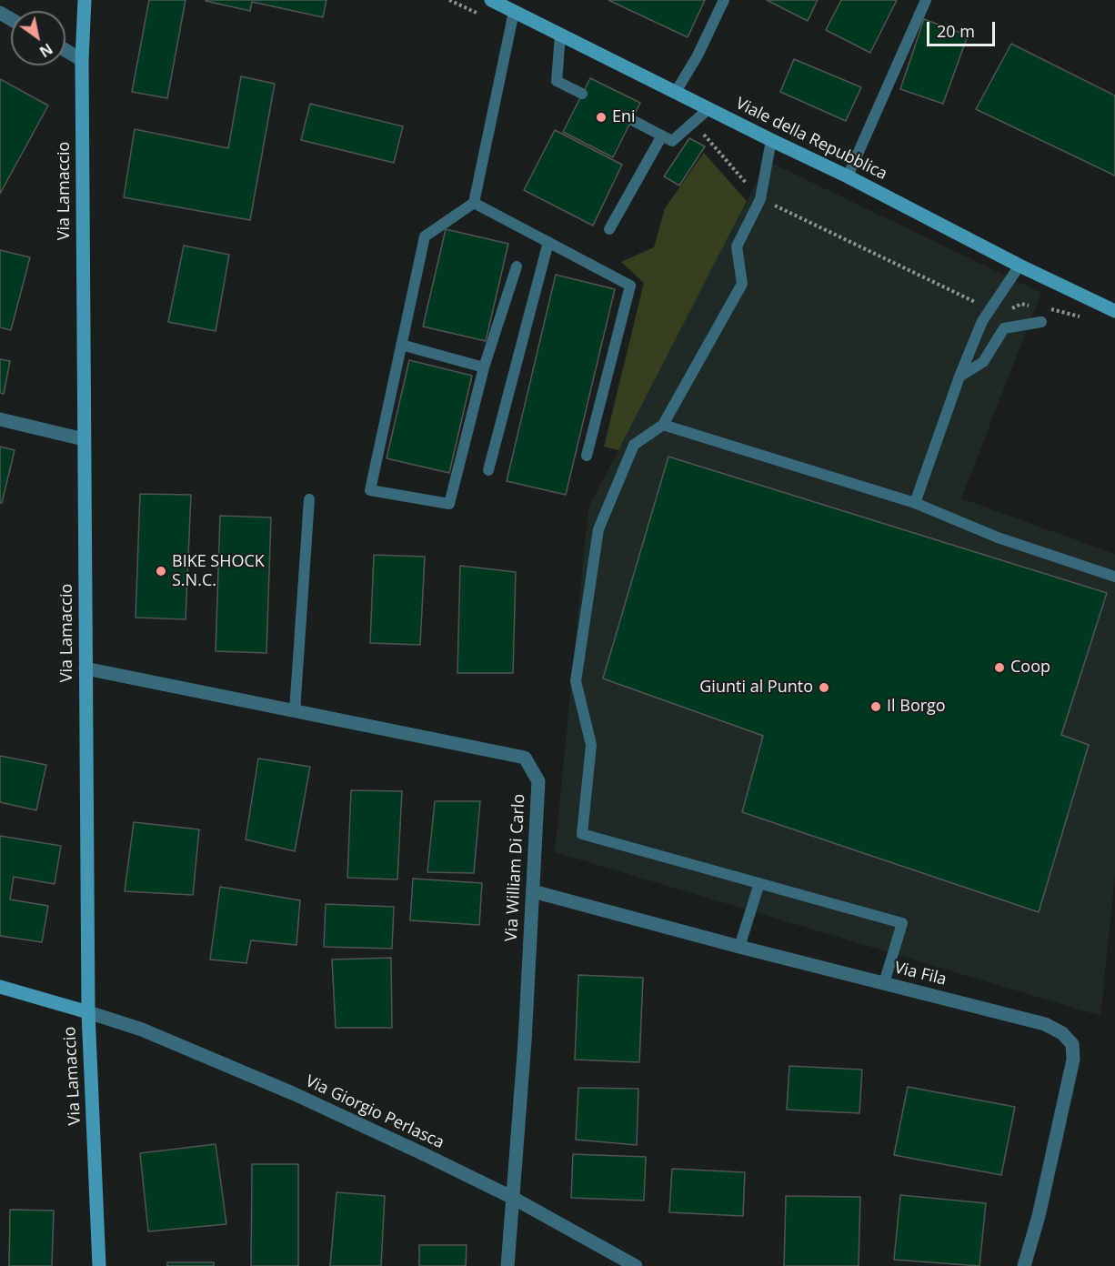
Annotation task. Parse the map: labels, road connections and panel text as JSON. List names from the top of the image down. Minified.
{"streets":{"street":["Viale della Repubblica","Via Lamaccio","Via William Di Carlo","Via Fila","Via Giorgio Perlasca"]},"crossings":[["Via Lamaccio","Via William Di Carlo"],["Via Lamaccio","Via Giorgio Perlasca"],["Via William Di Carlo","Via Fila"],["Via William Di Carlo","Via Giorgio Perlasca"]],"places":["Eni","BIKE SHOCK S.N.C.","Coop","Giunti al Punto","Il Borgo"],"scale_bar":"20 m","north":"bottom right"}
